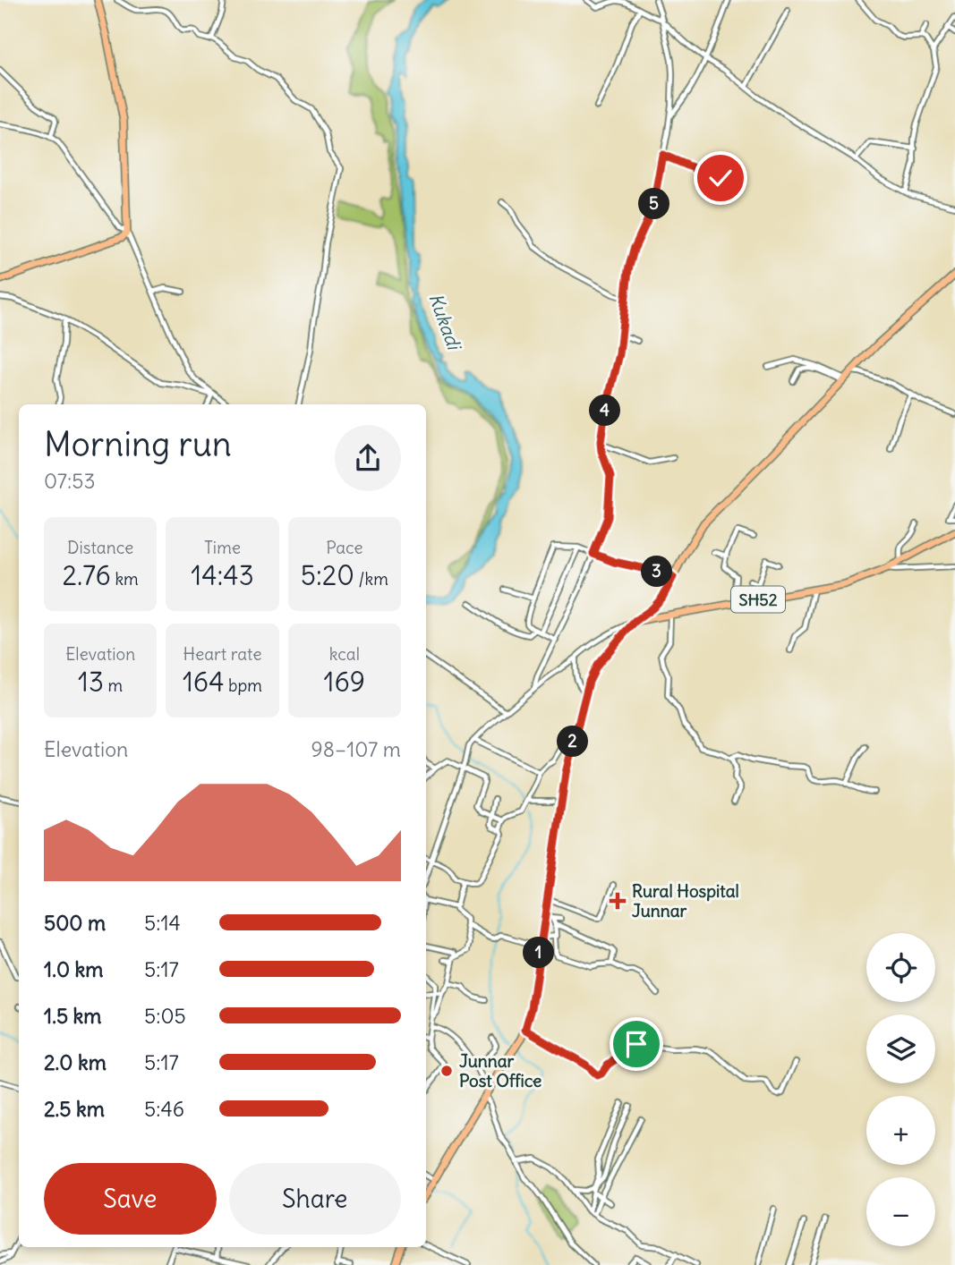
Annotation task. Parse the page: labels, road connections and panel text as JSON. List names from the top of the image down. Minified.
{"streets":{"main road":["SH52"]},"water":["Kukadi"],"places":{"health":["Rural Hospital Junnar"],"other":["Junnar Post Office"]},"page":{"pins":["5","4","3","2","1"],"heading":["Morning run","07:53"],"stats":[["Distance","2.76 km"],["Time","14:43"],["Pace","5:20 /km"],["Elevation","13 m"],["Heart rate","164 bpm"],["kcal","169"]],"chart":["Elevation","98–107 m"],"list":[{"name":"500 m","note":"5:14"},{"name":"1.0 km","note":"5:17"},{"name":"1.5 km","note":"5:05"},{"name":"2.0 km","note":"5:17"},{"name":"2.5 km","note":"5:46"}],"map_buttons":["+","−"],"buttons":["Save","Share"]}}
